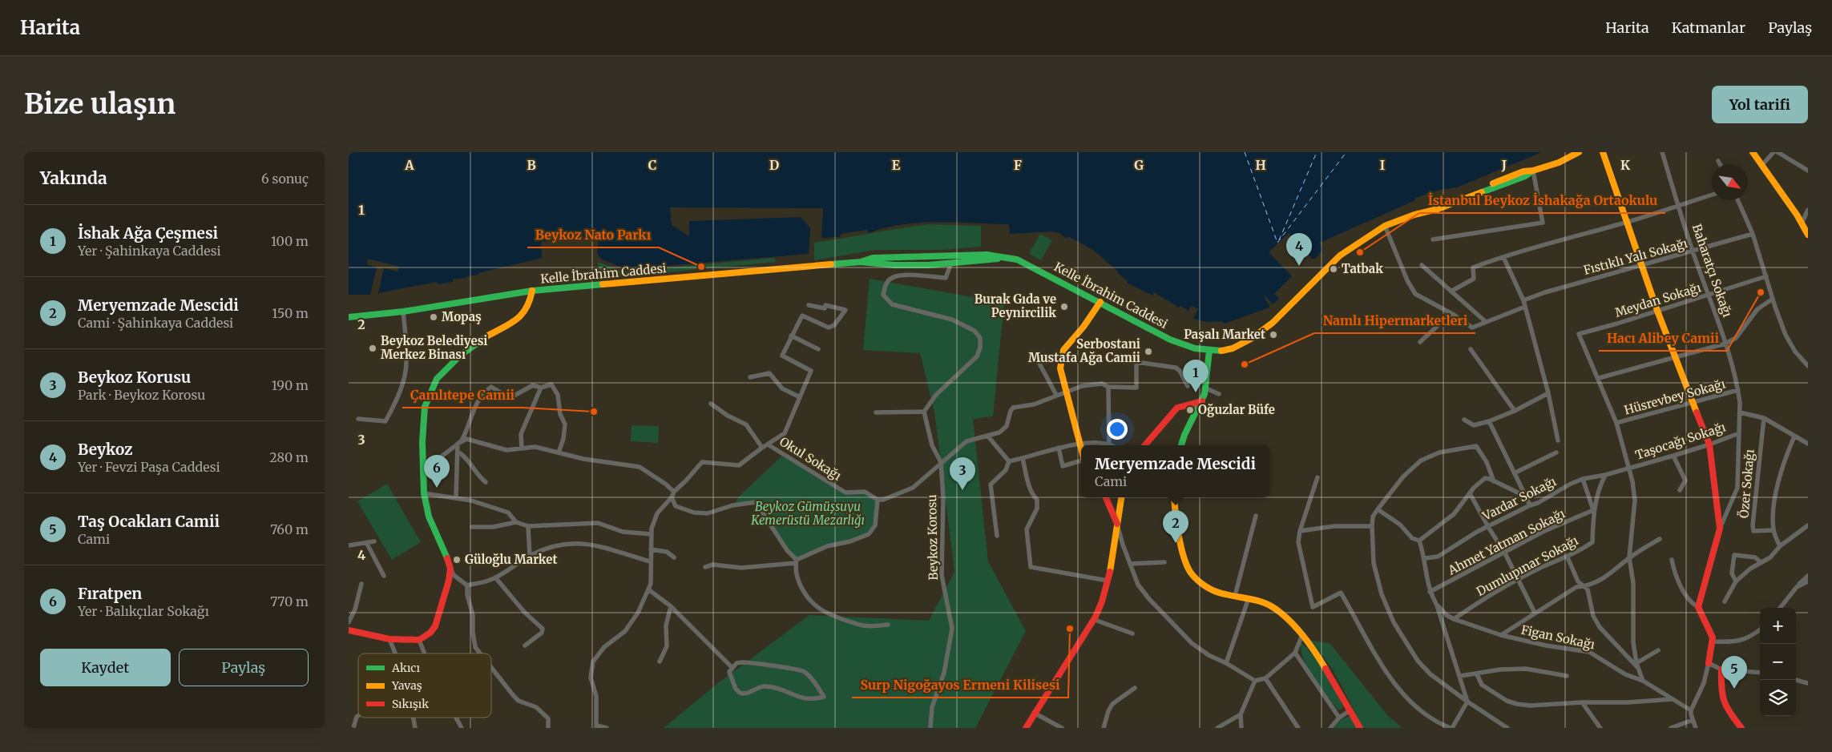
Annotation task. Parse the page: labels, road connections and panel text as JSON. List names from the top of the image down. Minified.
{"streets":{"street":["Fıstıklı Yalı Sokağı","Baharatçı Sokağı","Kelle İbrahim Caddesi","Meydan Sokağı","Hüsrevbey Sokağı","Taşocağı Sokağı","Okul Sokağı","Özer Sokağı","Vardar Sokağı","Beykoz Korosu","Ahmet Yatman Sokağı","Dumlupınar Sokağı","Figan Sokağı"]},"crossings":[["Fıstıklı Yalı Sokağı","Baharatçı Sokağı"],["Baharatçı Sokağı","Meydan Sokağı"],["Baharatçı Sokağı","Hüsrevbey Sokağı"],["Baharatçı Sokağı","Taşocağı Sokağı"],["Taşocağı Sokağı","Vardar Sokağı"],["Vardar Sokağı","Dumlupınar Sokağı"],["Ahmet Yatman Sokağı","Dumlupınar Sokağı"],["Dumlupınar Sokağı","Figan Sokağı"]],"parks":["Beykoz Gümüşsuyu Kemerüstü Mezarlığı"],"places":["İstanbul Beykoz İshakağa Ortaokulu","Beykoz Nato Parkı","Tatbak","Hacı Alibey Camii","Burak Gıda ve Peynircilik","Mopaş","Paşalı Market","Beykoz Belediyesi Merkez Binası","Serbostani Mustafa Ağa Camii","Namlı Hipermarketleri","Oğuzlar Büfe","Çamlıtepe Camii","Güloğlu Market","Surp Nigoğayos Ermeni Kilisesi"],"legend":["Akıcı","Yavaş","Sıkışık"],"north":"bottom right","page":{"header":"Harita","nav":["Harita","Katmanlar","Paylaş"],"buttons":["Yol tarifi",["Kaydet","Paylaş"]],"title":"Bize ulaşın","heading":["Yakında","6 sonuç"],"list":[{"mark":"1","name":"İshak Ağa Çeşmesi","note":"Yer · Şahinkaya Caddesi","value":"100 m"},{"mark":"2","name":"Meryemzade Mescidi","note":"Cami · Şahinkaya Caddesi","value":"150 m"},{"mark":"3","name":"Beykoz Korusu","note":"Park · Beykoz Korosu","value":"190 m"},{"mark":"4","name":"Beykoz","note":"Yer · Fevzi Paşa Caddesi","value":"280 m"},{"mark":"5","name":"Taş Ocakları Camii","note":"Cami","value":"760 m"},{"mark":"6","name":"Fıratpen","note":"Yer · Balıkçılar Sokağı","value":"770 m"}],"pins":["4","1","6","3","2","5"],"popup":["Meryemzade Mescidi","Cami"],"map_buttons":["+","−"]},"grid":{"columns":["A","B","C","D","E","F","G","H","I","J","K"],"rows":["1","2","3","4"]}}
